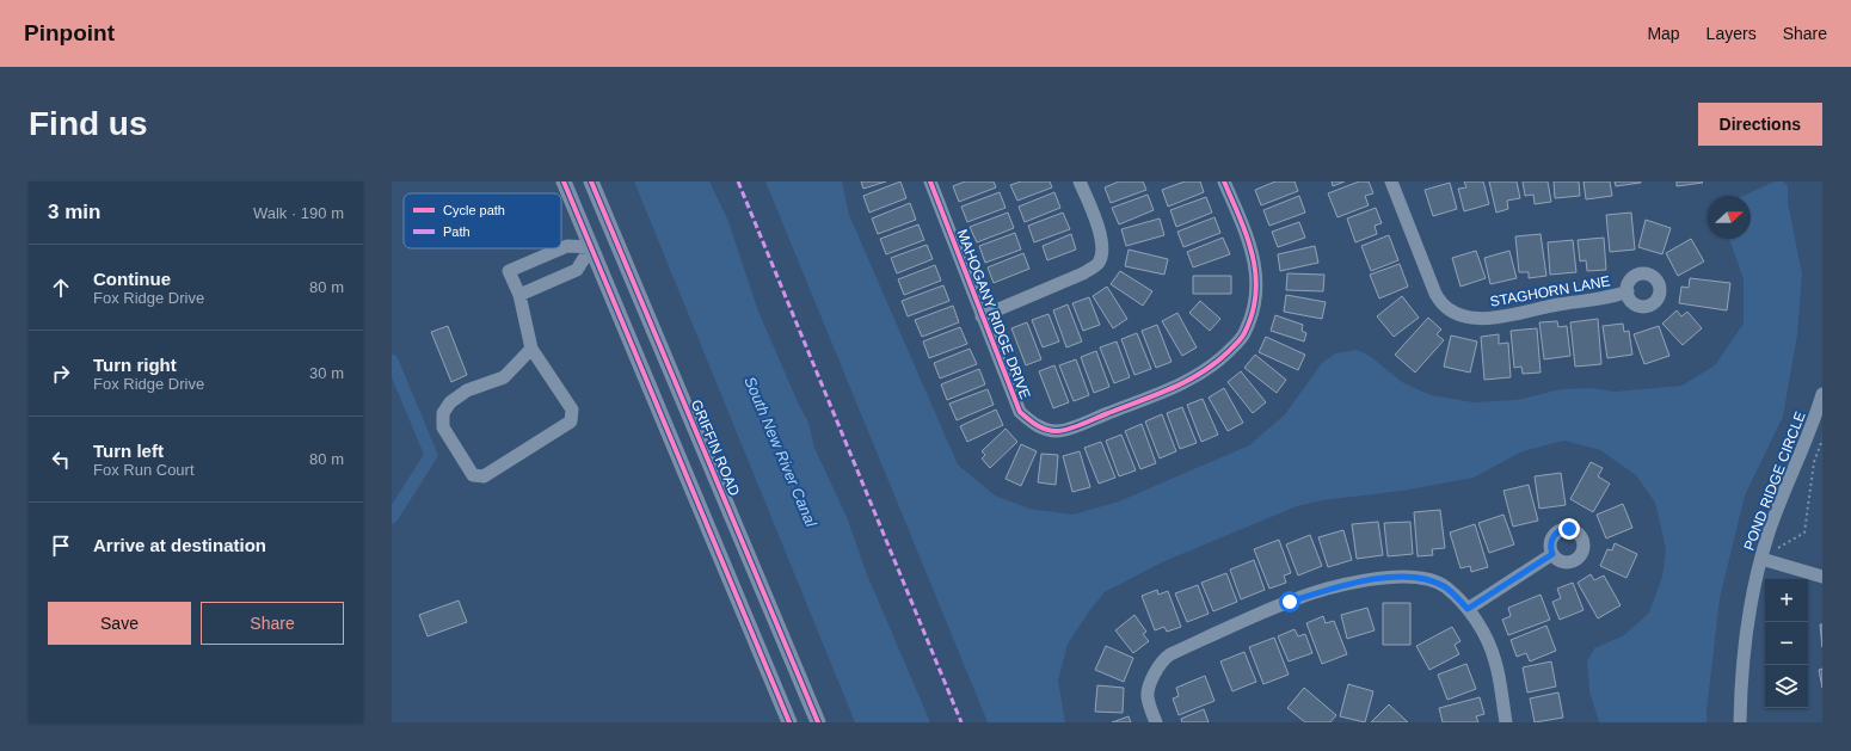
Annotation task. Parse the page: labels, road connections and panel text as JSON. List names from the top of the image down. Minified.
{"streets":{"main road":["GRIFFIN ROAD"],"street":["STAGHORN LANE","MAHOGANY RIDGE DRIVE","POND RIDGE CIRCLE"]},"water":["South New River Canal"],"legend":["Cycle path","Path"],"north":"right","page":{"header":"Pinpoint","nav":["Map","Layers","Share"],"buttons":["Directions",["Save","Share"]],"title":"Find us","heading":["3 min","Walk · 190 m"],"list":[["Continue","Fox Ridge Drive","80 m"],["Turn right","Fox Ridge Drive","30 m"],["Turn left","Fox Run Court","80 m"],"Arrive at destination"],"map_buttons":["+","−"]}}
